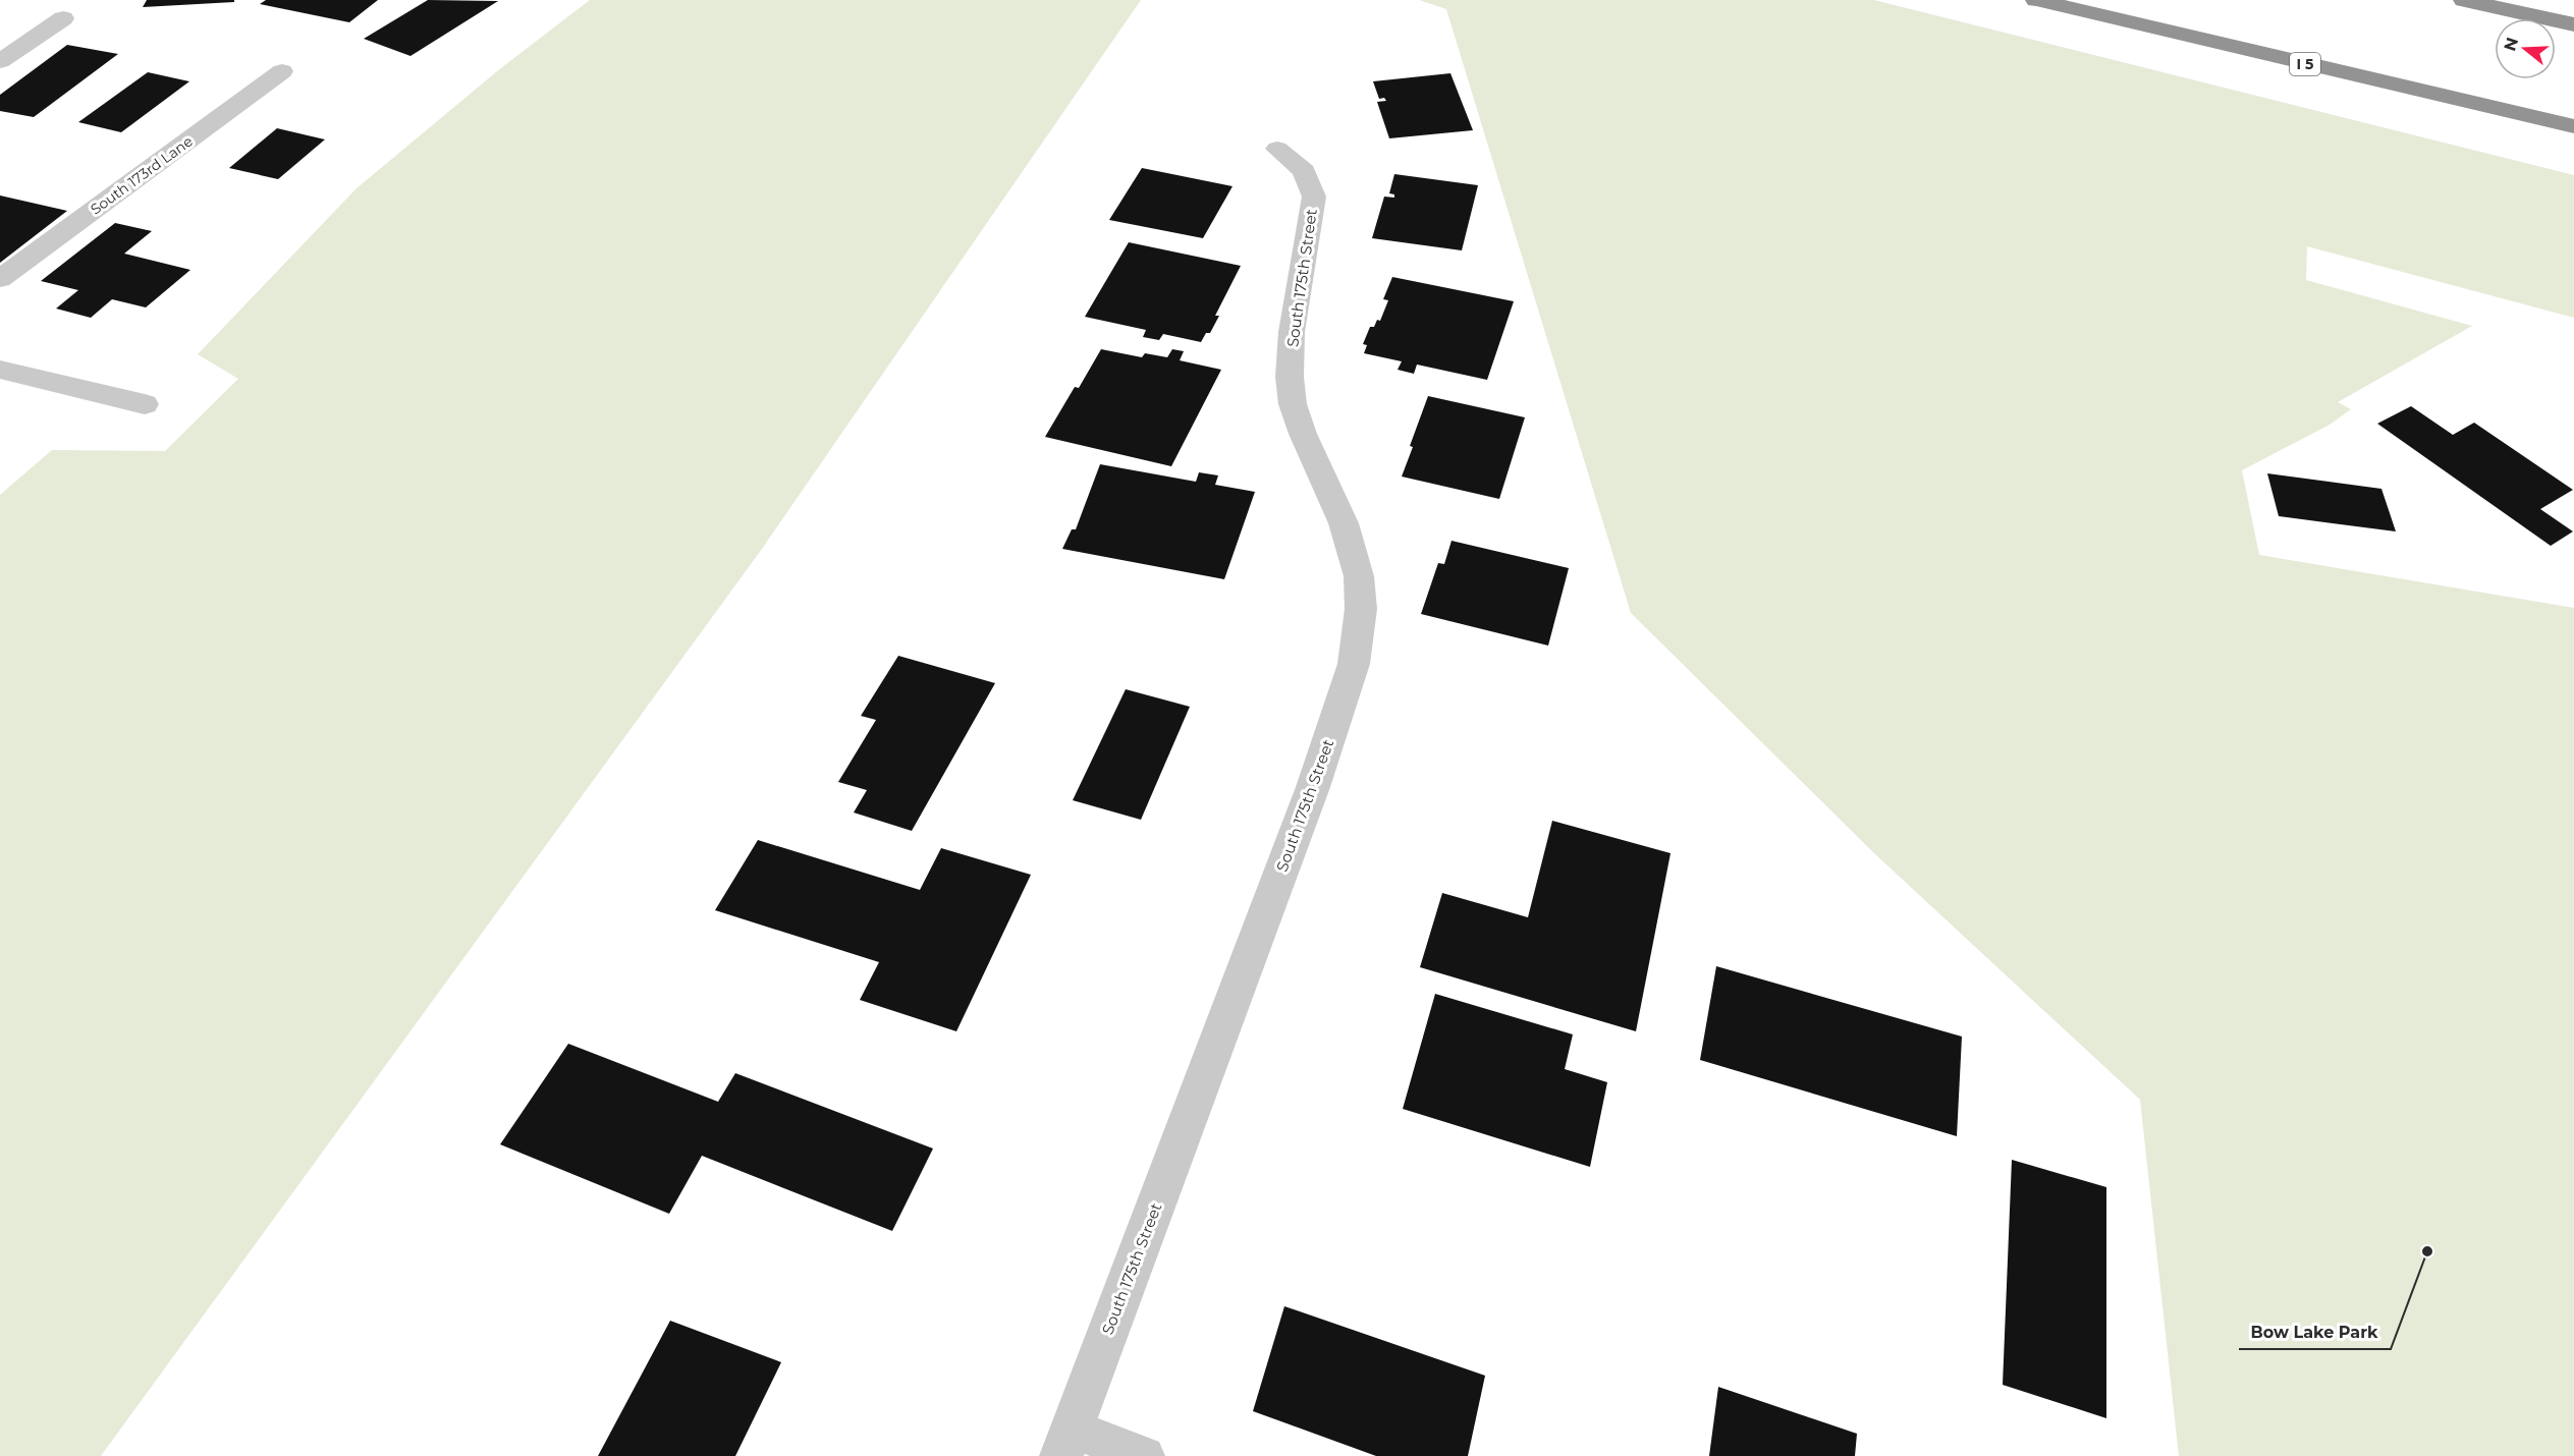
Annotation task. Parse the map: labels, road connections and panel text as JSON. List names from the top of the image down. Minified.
{"streets":{"highway":["I 5"],"street":["South 173rd Lane","South 175th Street"]},"places":["Bow Lake Park"],"north":"left"}
